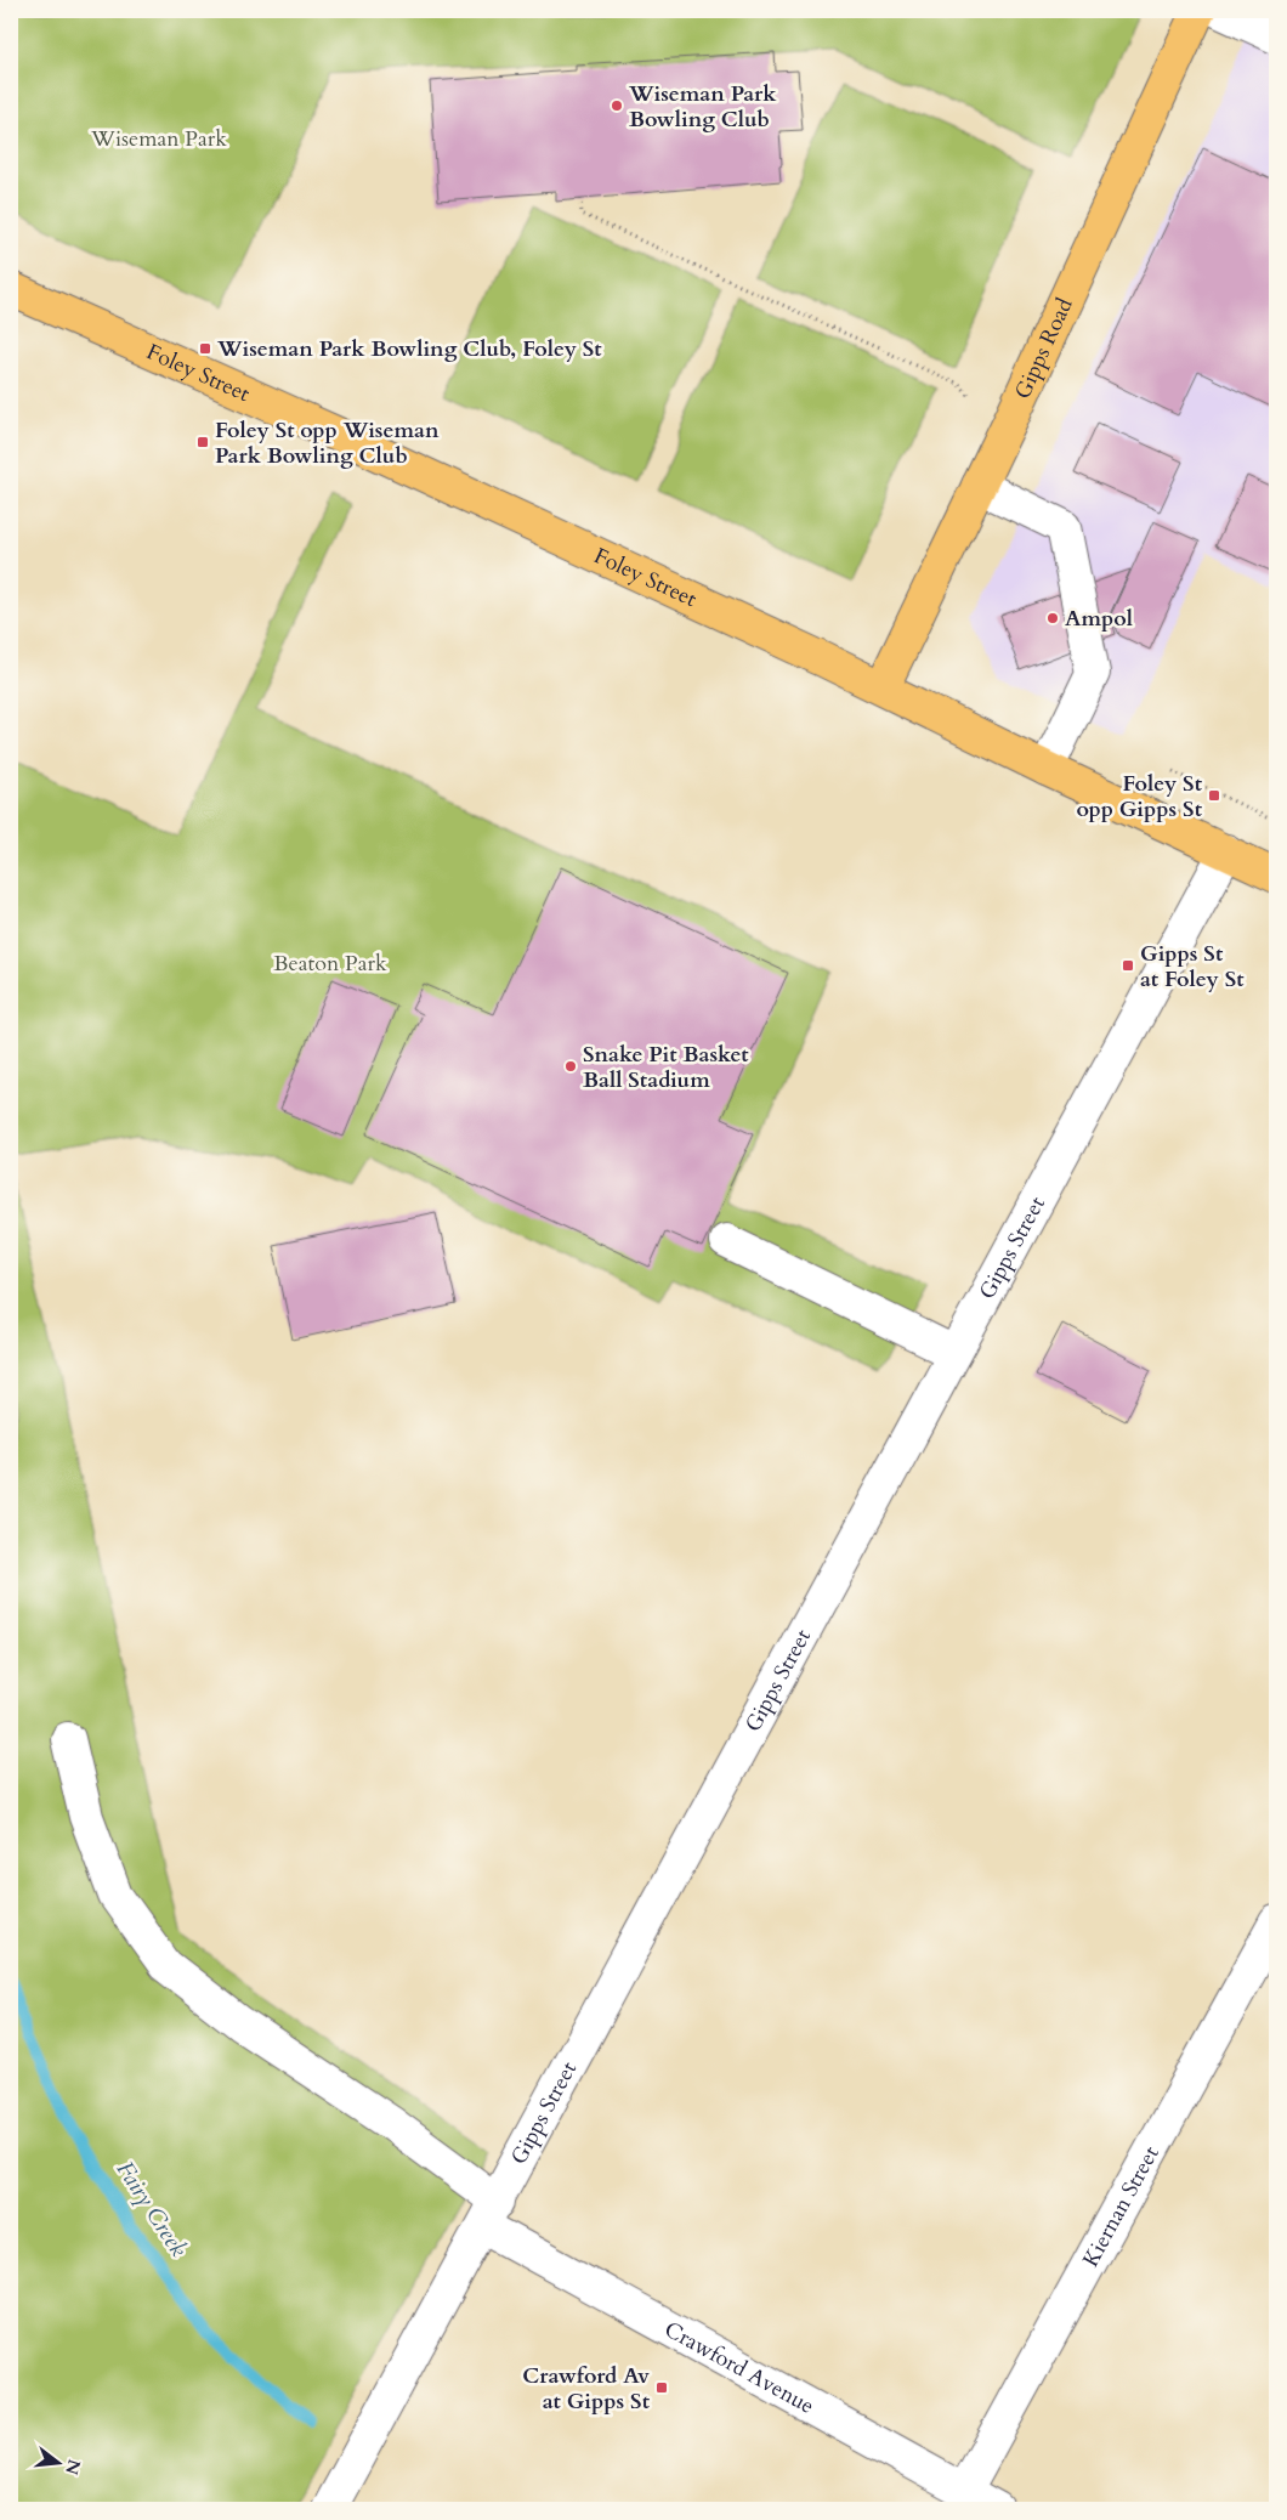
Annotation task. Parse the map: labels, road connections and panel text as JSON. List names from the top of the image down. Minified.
{"streets":{"main road":["Gipps Road","Foley Street"],"street":["Gipps Street","Kiernan Street","Crawford Avenue"]},"crossings":[["Gipps Road","Foley Street"],["Foley Street","Gipps Street"],["Gipps Street","Crawford Avenue"],["Kiernan Street","Crawford Avenue"]],"water":["Fairy Creek"],"parks":["Wiseman Park","Beaton Park"],"places":{"other":["Wiseman Park Bowling Club","Ampol","Snake Pit Basket Ball Stadium"],"transit":["Wiseman Park Bowling Club, Foley St","Foley St opp Wiseman Park Bowling Club","Foley St opp Gipps St","Gipps St at Foley St","Crawford Av at Gipps St"]},"north":"right"}
